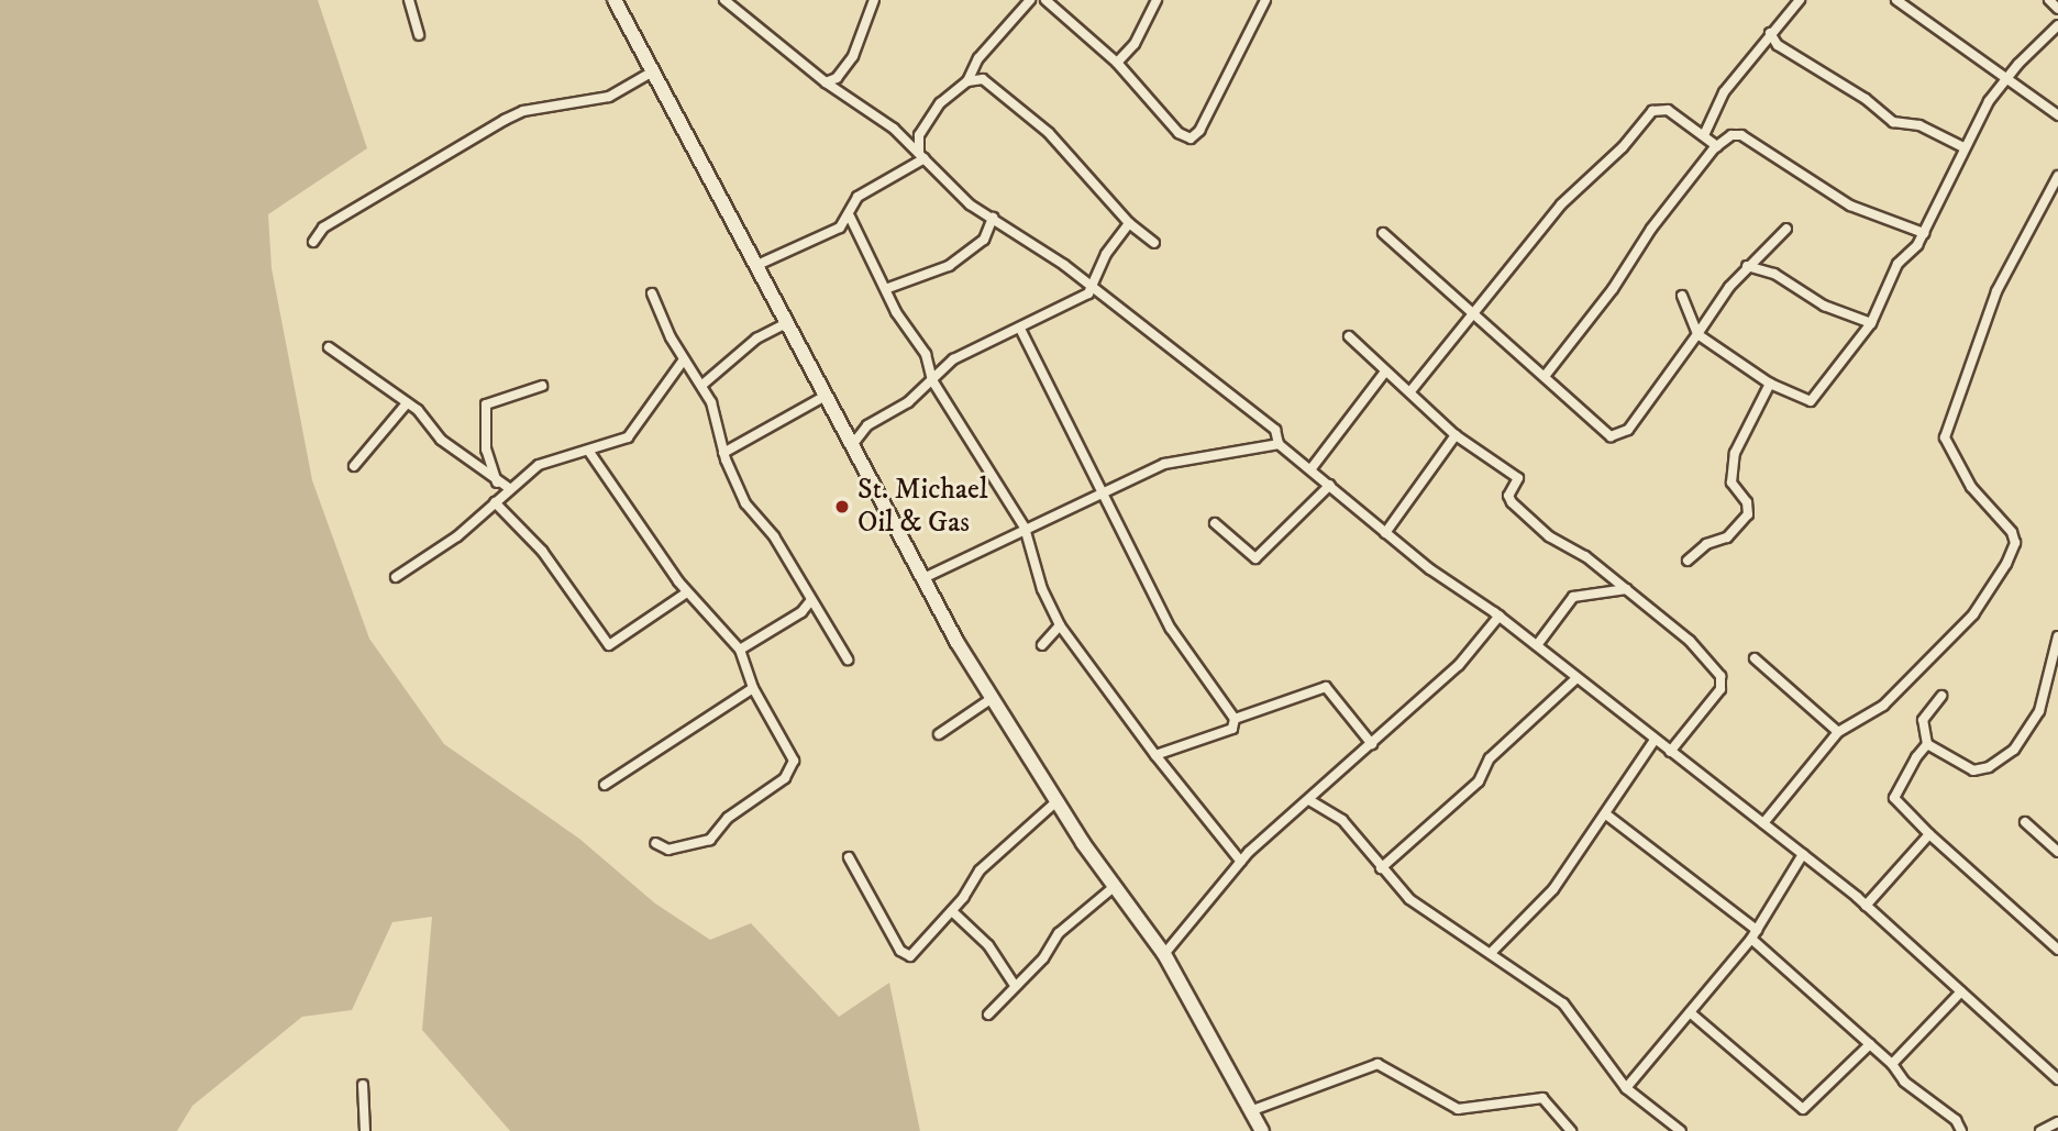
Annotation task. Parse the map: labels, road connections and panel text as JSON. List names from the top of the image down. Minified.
{"places":["St. Michael Oil & Gas"]}
